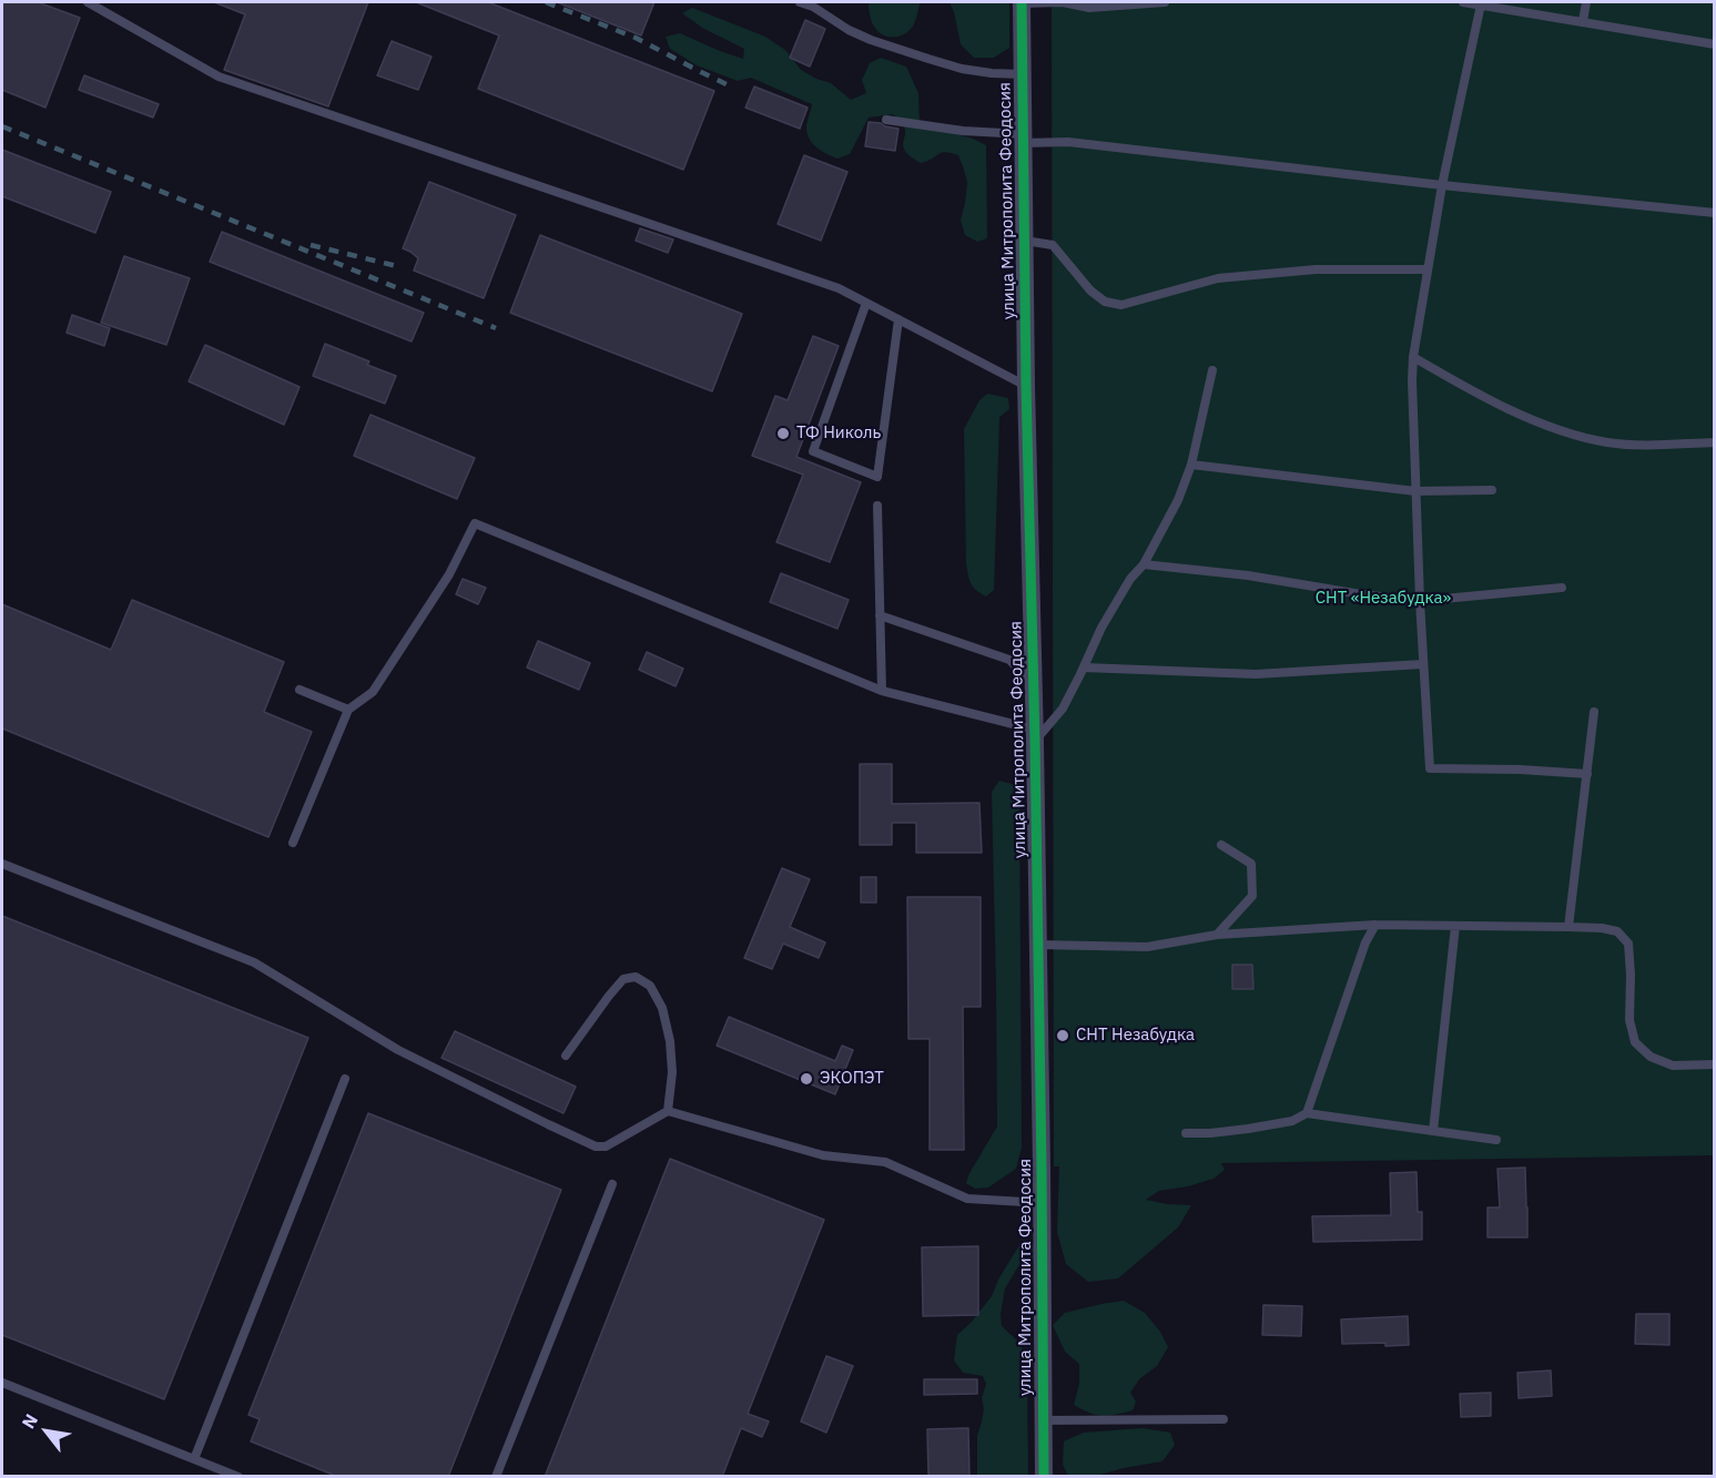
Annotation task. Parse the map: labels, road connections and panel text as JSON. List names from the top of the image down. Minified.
{"streets":{"street":["улица Митрополита Феодосия"]},"parks":["СНТ «Незабудка»"],"places":["ТФ Николь","СНТ Незабудка","ЭКОПЭТ"],"north":"top left"}
